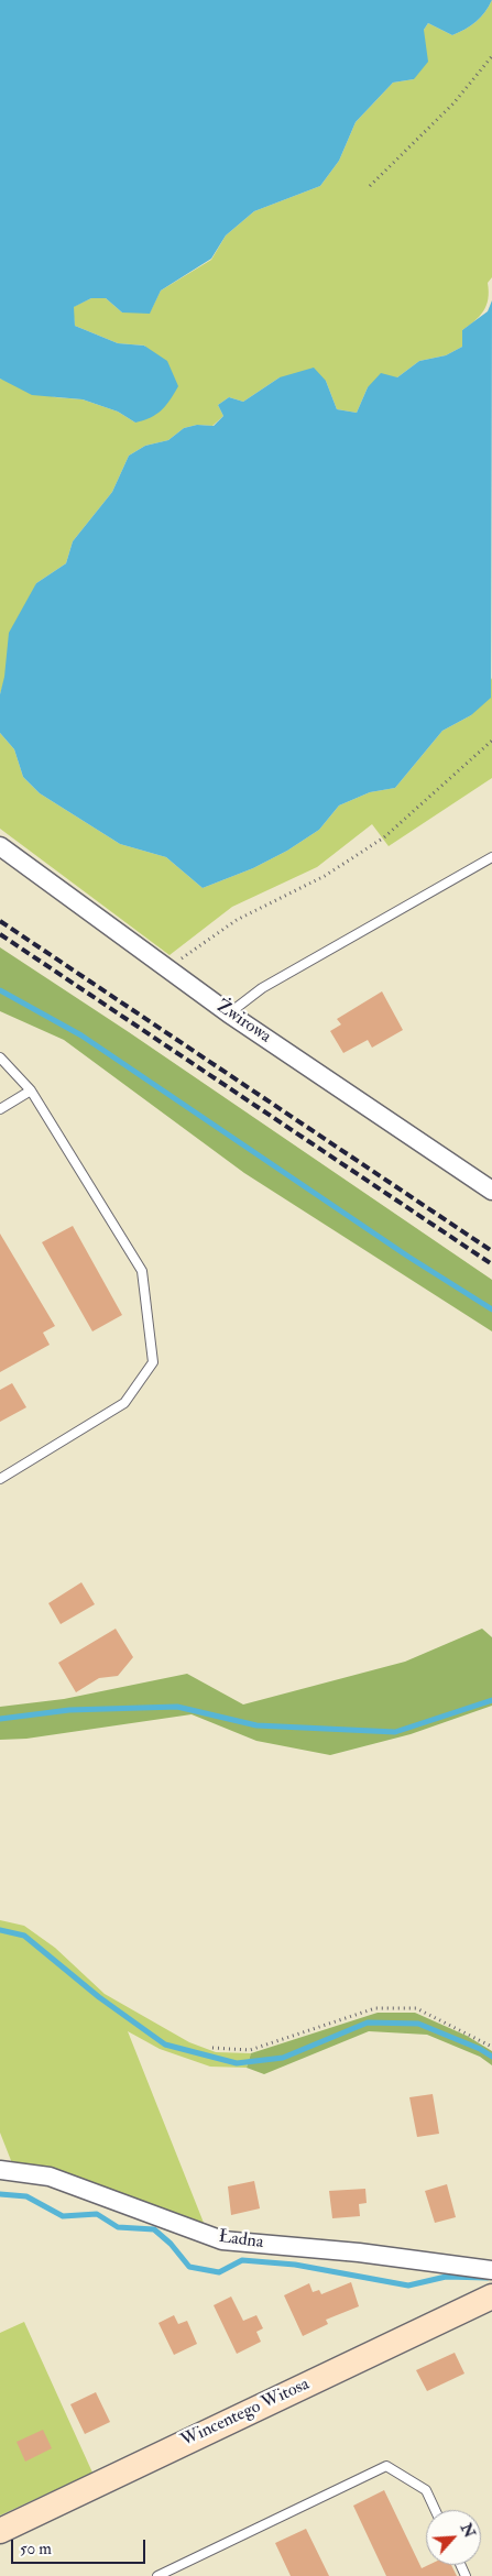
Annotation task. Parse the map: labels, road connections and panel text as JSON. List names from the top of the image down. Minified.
{"streets":{"street":["Żwirowa","Ładna","Wincentego Witosa"]},"scale_bar":"50 m","north":"top right"}
